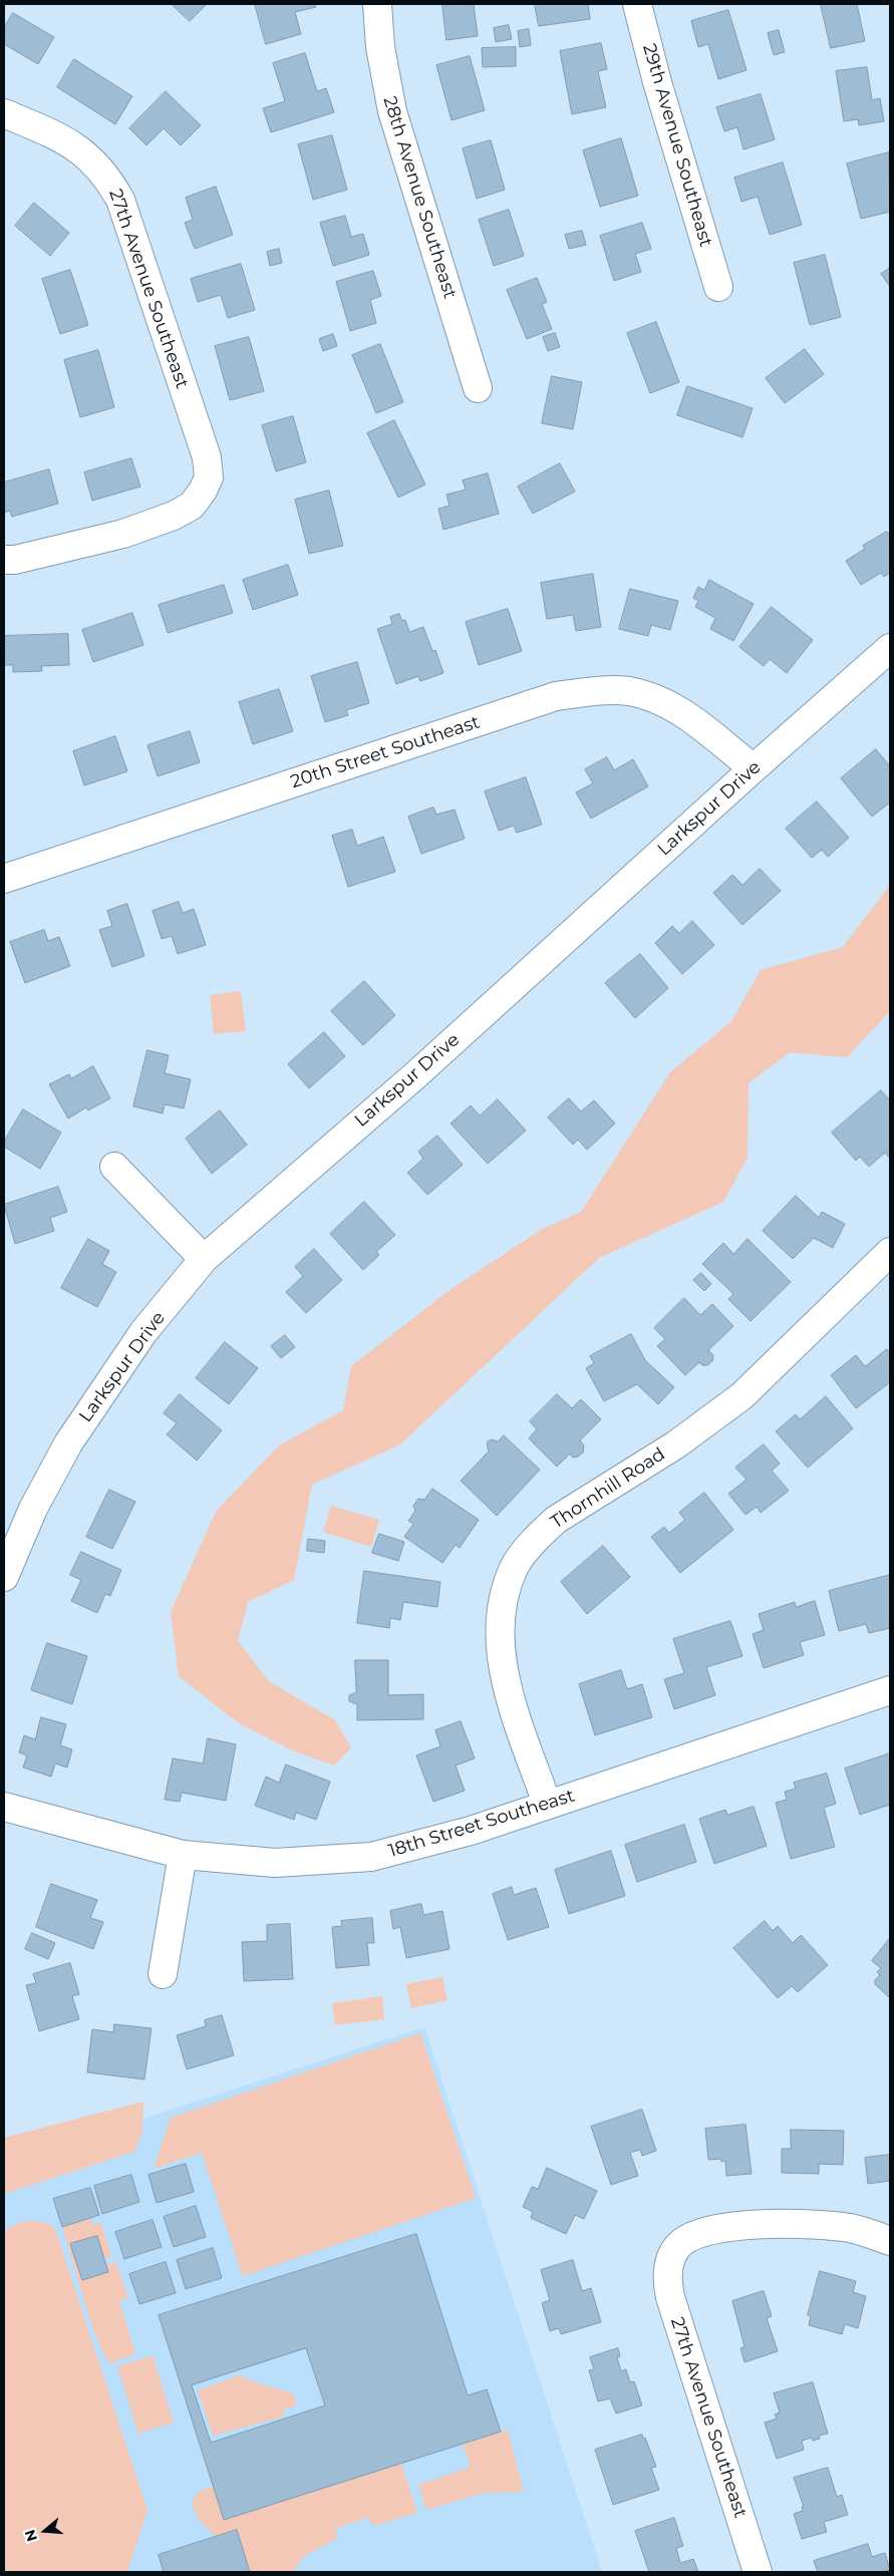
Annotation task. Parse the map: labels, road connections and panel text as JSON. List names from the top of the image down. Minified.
{"streets":{"street":["29th Avenue Southeast","28th Avenue Southeast","27th Avenue Southeast","20th Street Southeast","Larkspur Drive","Thornhill Road","18th Street Southeast"]},"crossings":[["20th Street Southeast","Larkspur Drive"],["Thornhill Road","18th Street Southeast"]],"north":"left"}
